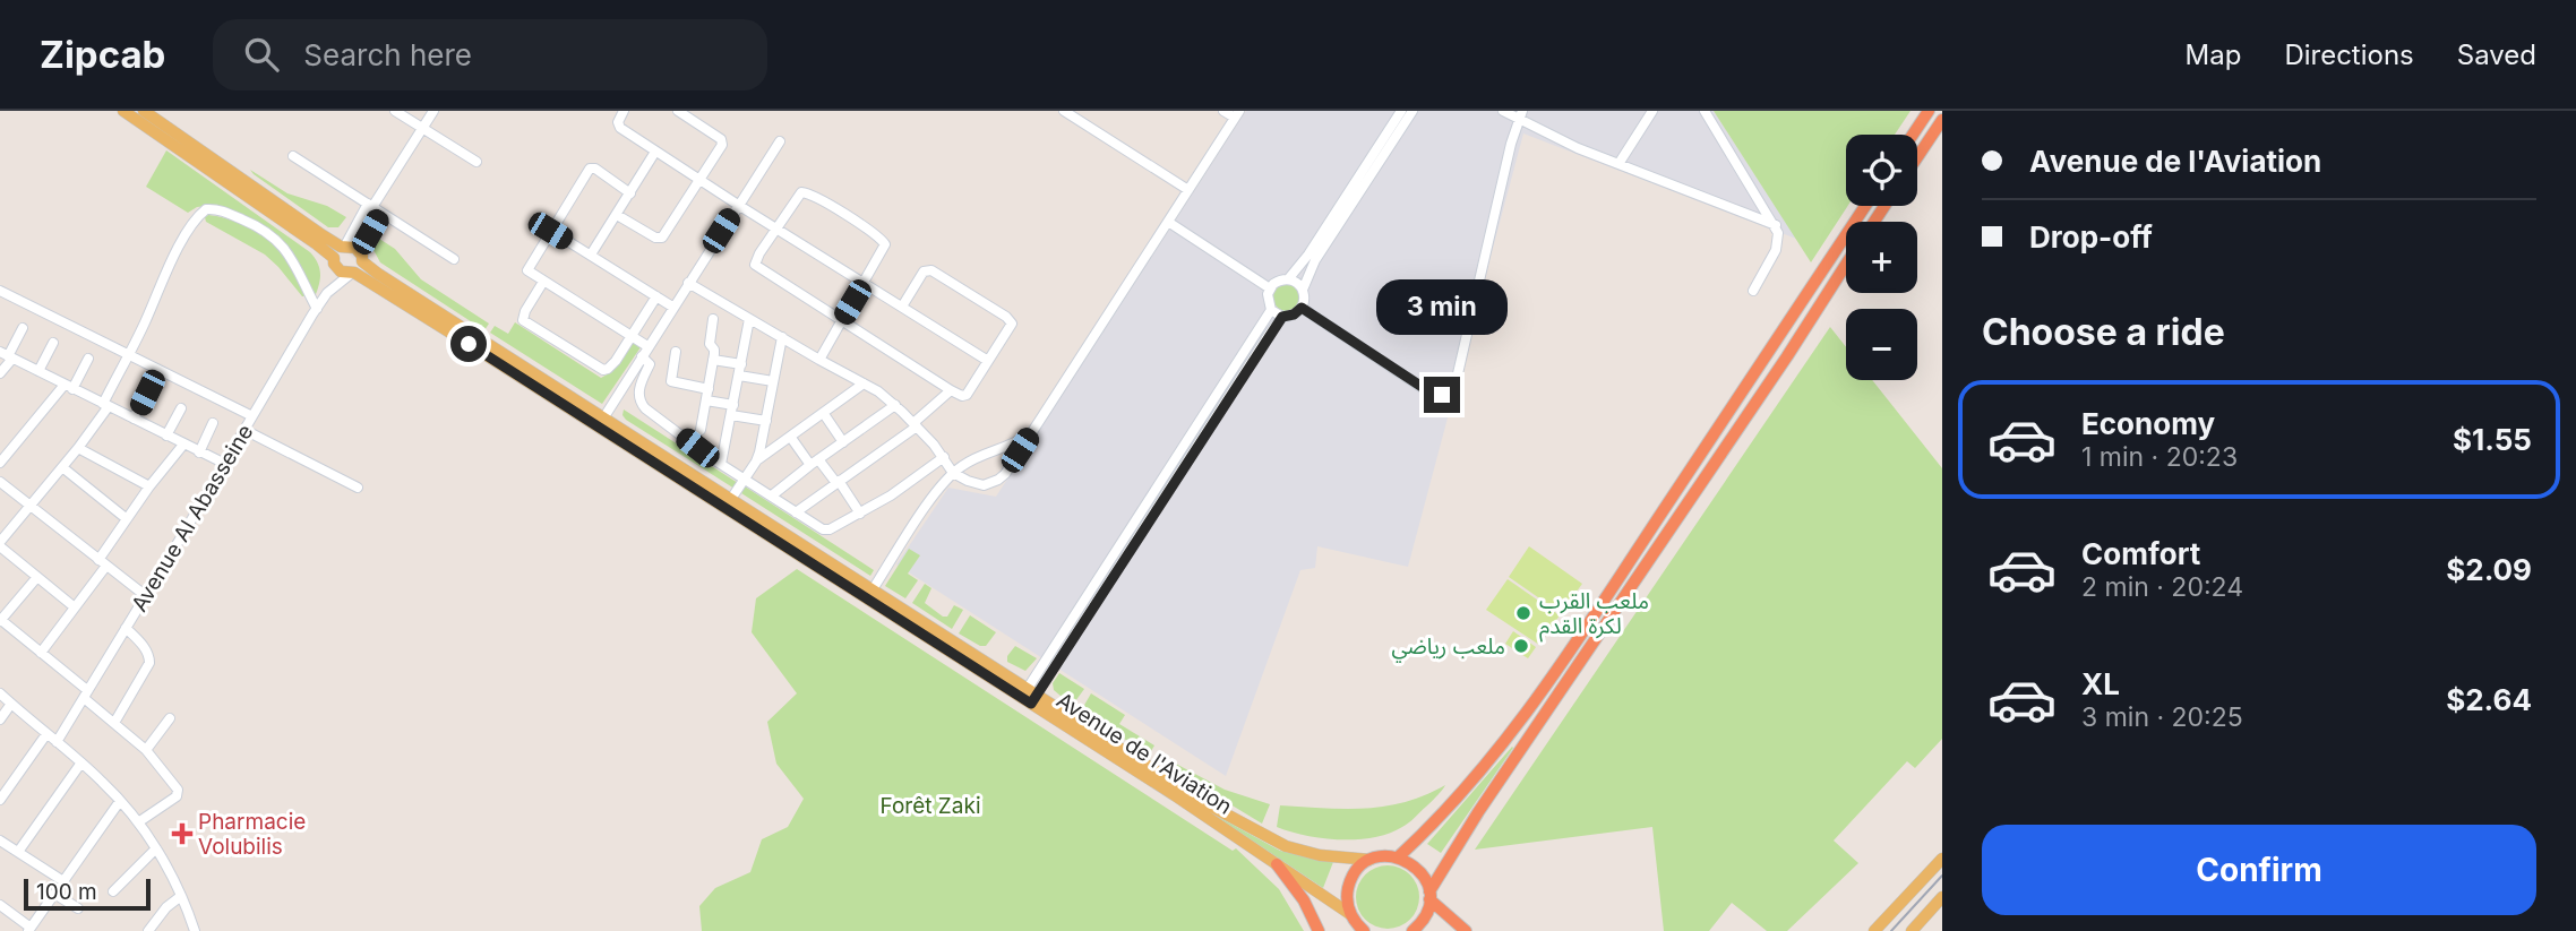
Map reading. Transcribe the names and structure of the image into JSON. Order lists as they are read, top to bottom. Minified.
{"streets":{"main road":["Avenue de l'Aviation"],"street":["Avenue Al Abasseine"]},"crossings":[["Avenue Al Abasseine","Avenue de l'Aviation"]],"parks":["Forêt Zaki"],"places":{"other":["ملعب القرب لكرة القدم","ملعب رياضي"],"health":["Pharmacie Volubilis"]},"scale_bar":"100 m","page":{"header":"Zipcab","search":"Search here","nav":["Map","Directions","Saved"],"banner":["Avenue de l'Aviation","Drop-off"],"map_buttons":["+","−"],"bubble":"3 min","heading":"Choose a ride","list":[{"name":"Economy","note":"1 min · 20:23","value":"$1.55"},{"name":"Comfort","note":"2 min · 20:24","value":"$2.09"},{"name":"XL","note":"3 min · 20:25","value":"$2.64"}],"buttons":"Confirm","scale":"100 m"}}
